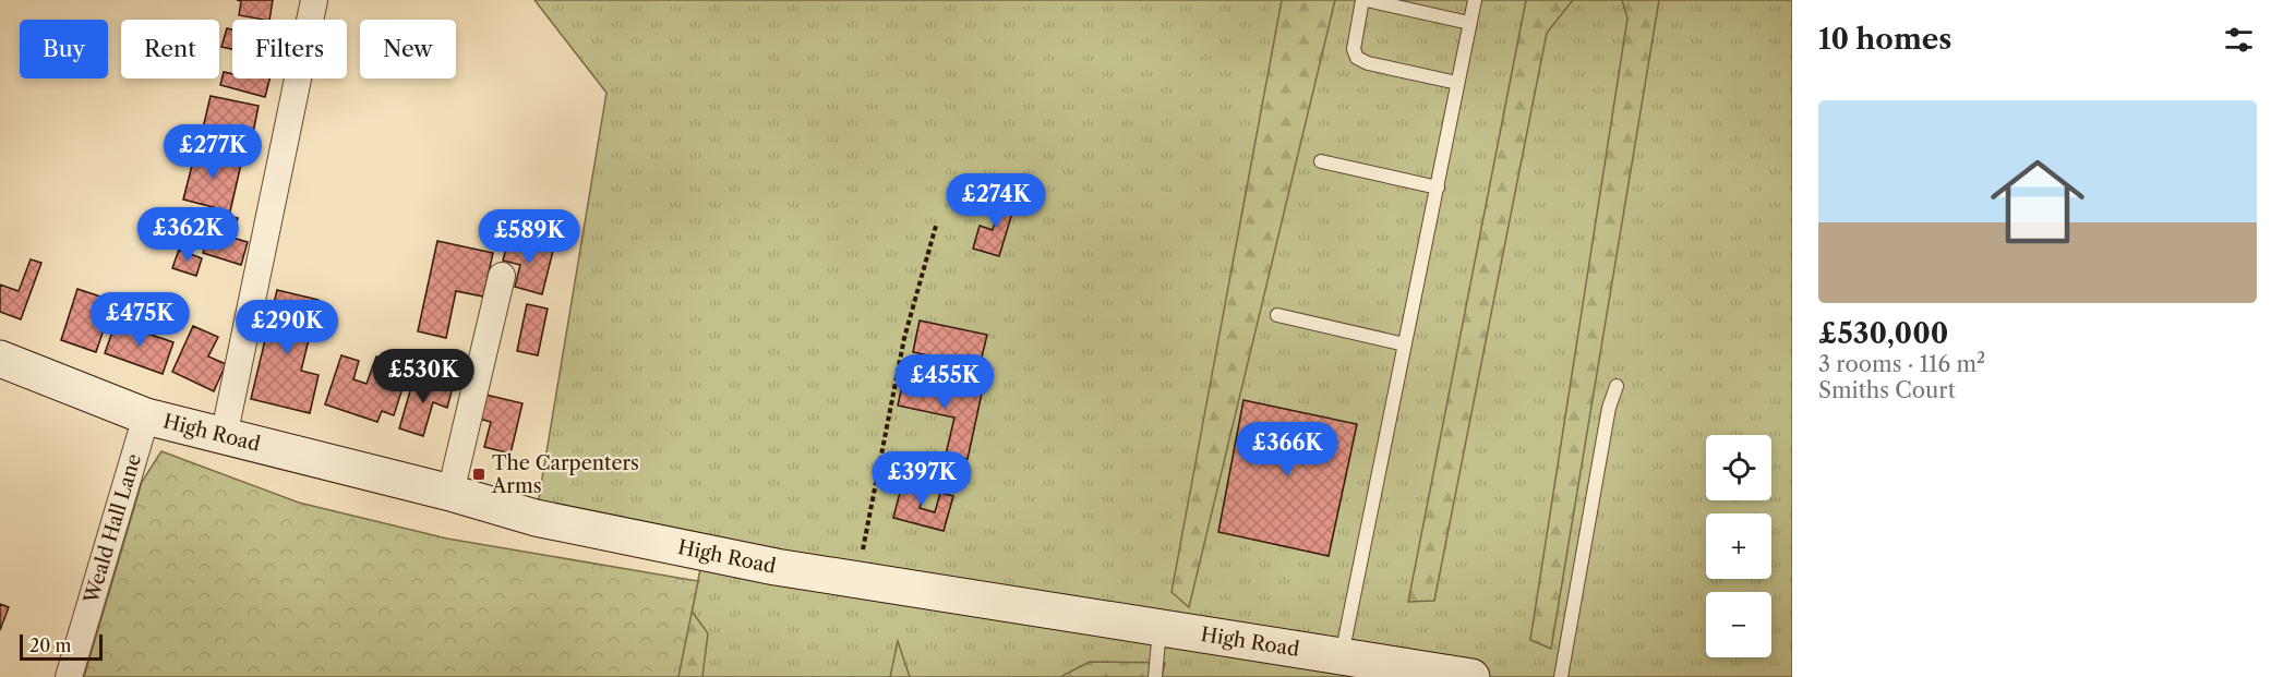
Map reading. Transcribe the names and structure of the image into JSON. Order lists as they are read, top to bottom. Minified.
{"streets":{"main road":["High Road"],"street":["Weald Hall Lane"]},"crossings":[["High Road","Weald Hall Lane"]],"places":{"transit":["The Carpenters Arms"]},"scale_bar":"20 m","page":{"heading":"10 homes","chip":["Buy","Rent","Filters","New"],"list":[{"name":"£530,000","note":"3 rooms · 116 m² · Smiths Court"}],"price":["£277K","£274K","£362K","£589K","£475K","£290K","£530K","£455K","£366K","£397K"],"map_buttons":["+","−"],"scale":"20 m"}}
